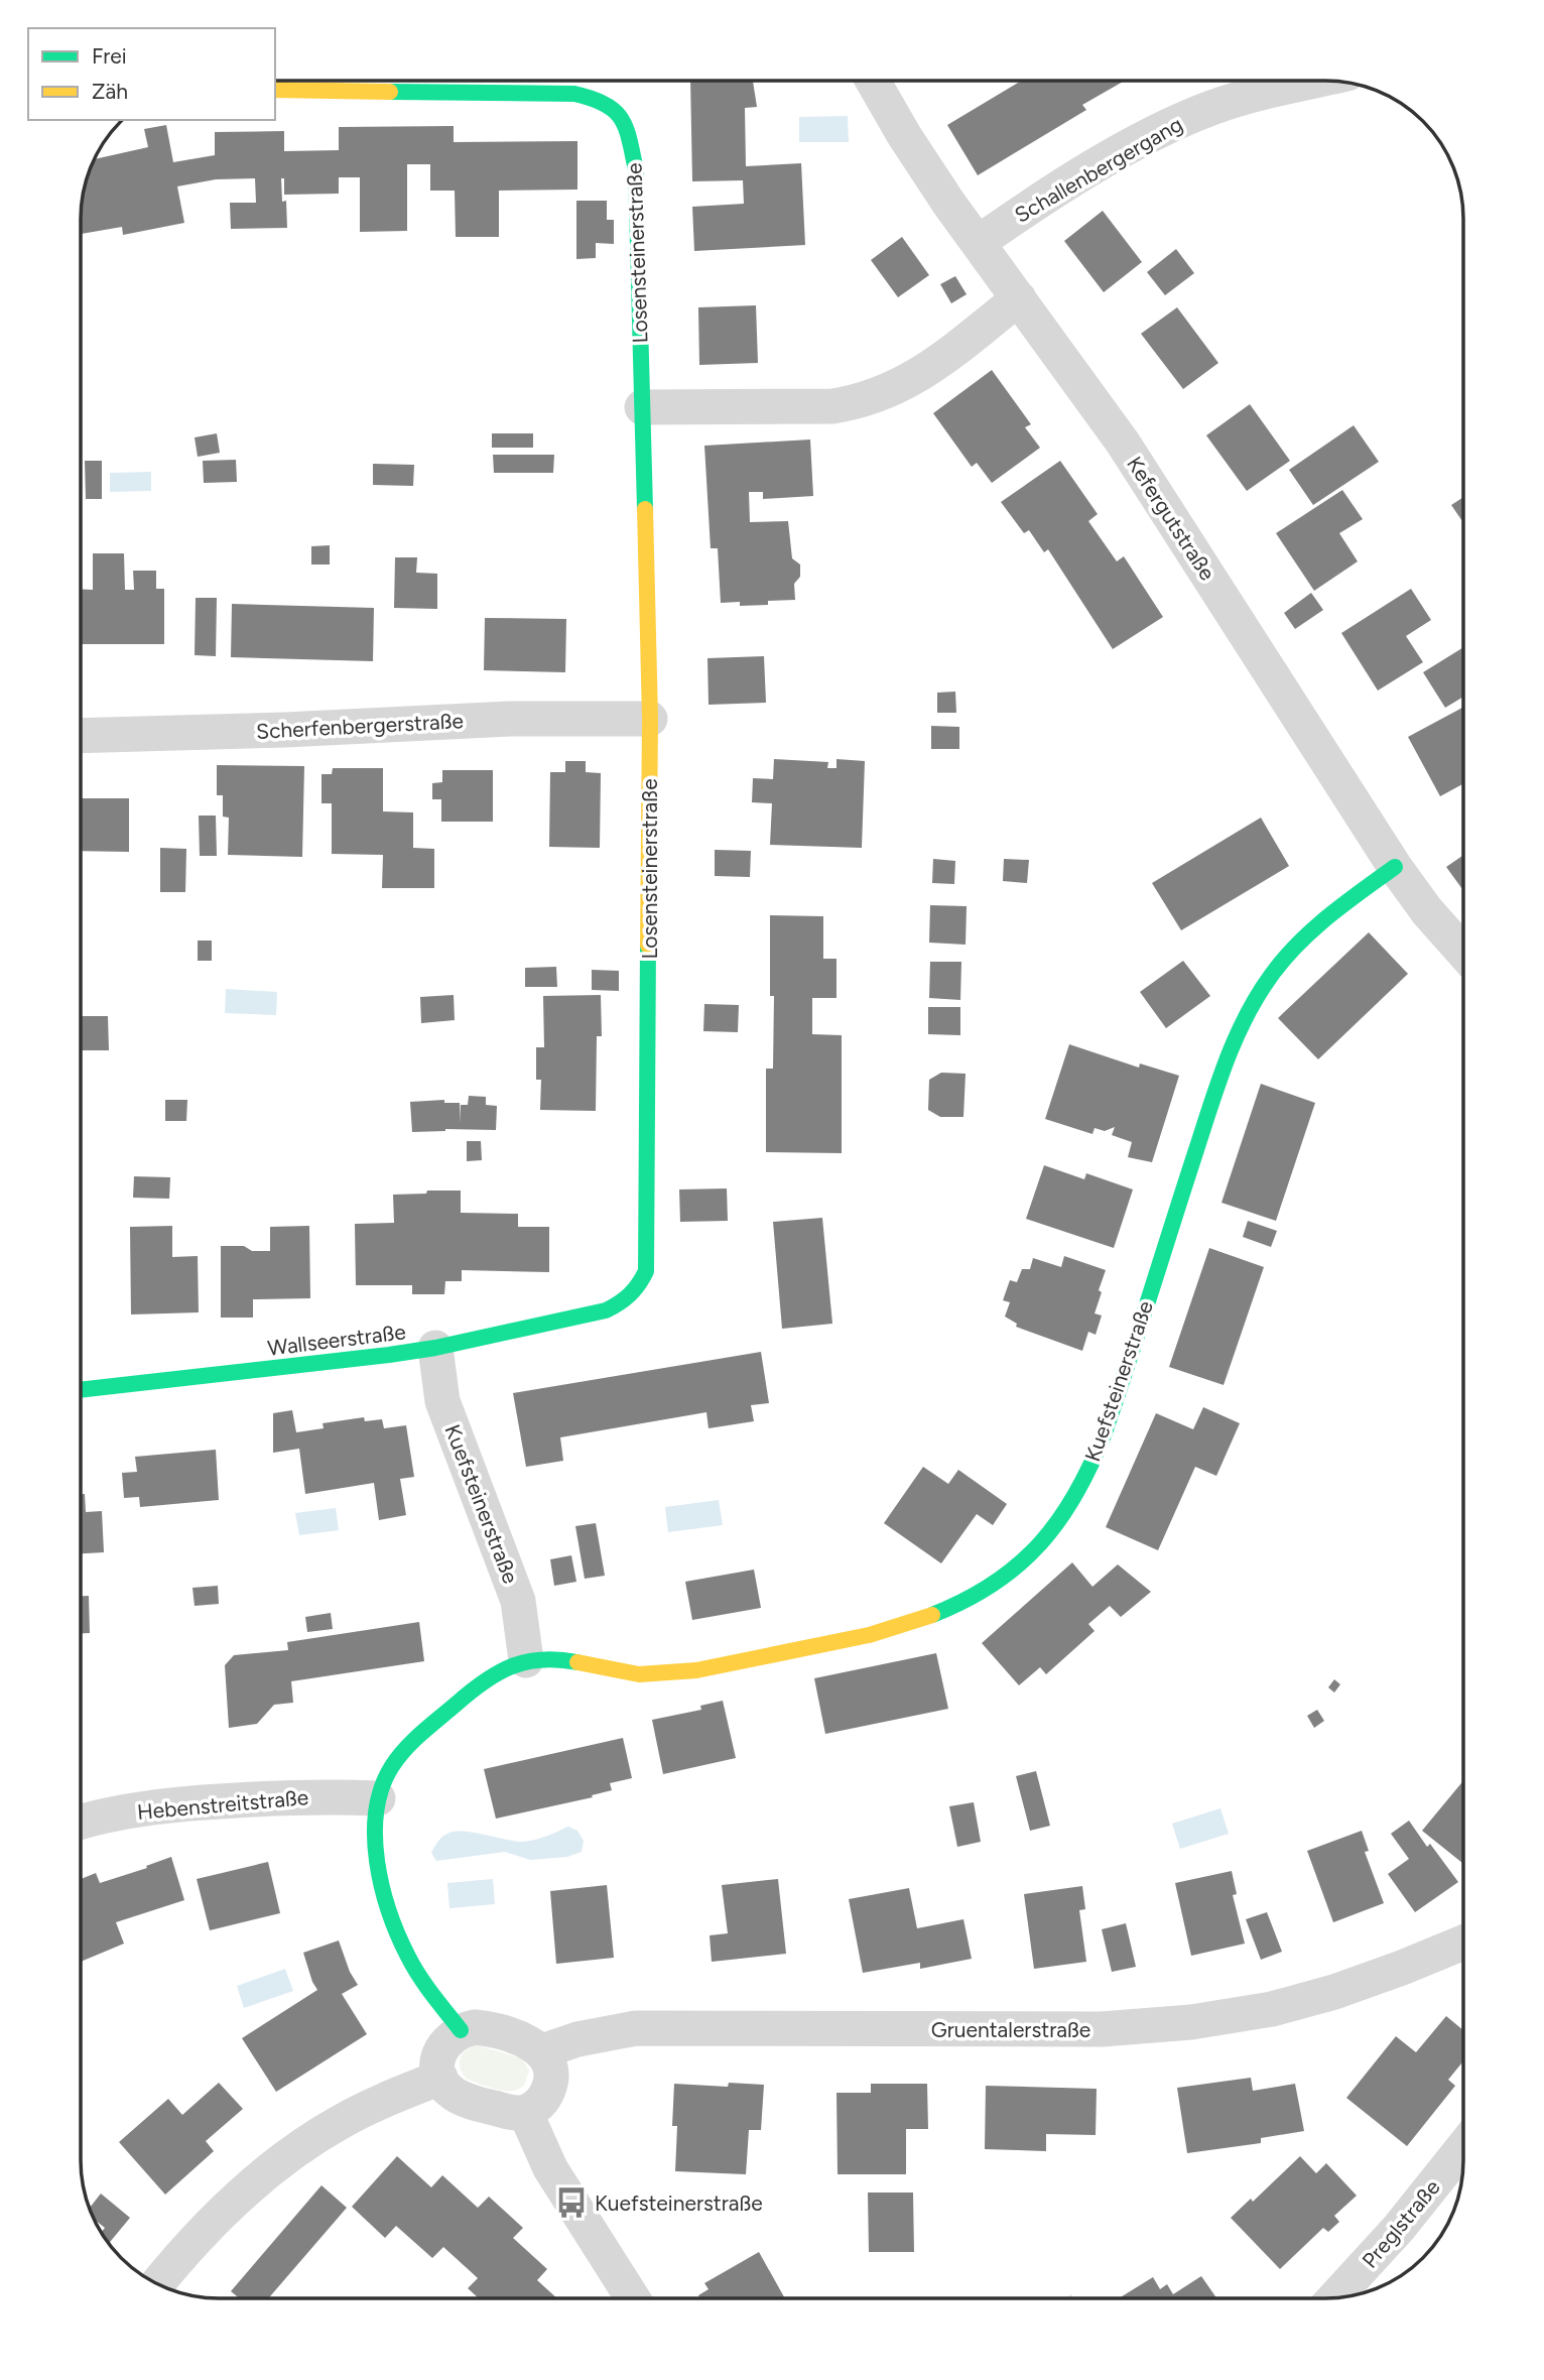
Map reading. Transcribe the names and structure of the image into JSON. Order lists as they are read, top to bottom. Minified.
{"streets":{"street":["Schallenbergergang","Losensteinerstraße","Kefergutstraße","Scherfenbergerstraße","Wallseerstraße","Kuefsteinerstraße","Hebenstreitstraße","Gruentalerstraße","Preglstraße"]},"crossings":[["Schallenbergergang","Kefergutstraße"],["Losensteinerstraße","Scherfenbergerstraße"],["Losensteinerstraße","Wallseerstraße"],["Kefergutstraße","Kuefsteinerstraße"],["Wallseerstraße","Kuefsteinerstraße"],["Kuefsteinerstraße","Hebenstreitstraße"],["Kuefsteinerstraße","Gruentalerstraße"]],"places":{"bus stop":["Kuefsteinerstraße"]},"legend":["Frei","Zäh"]}
